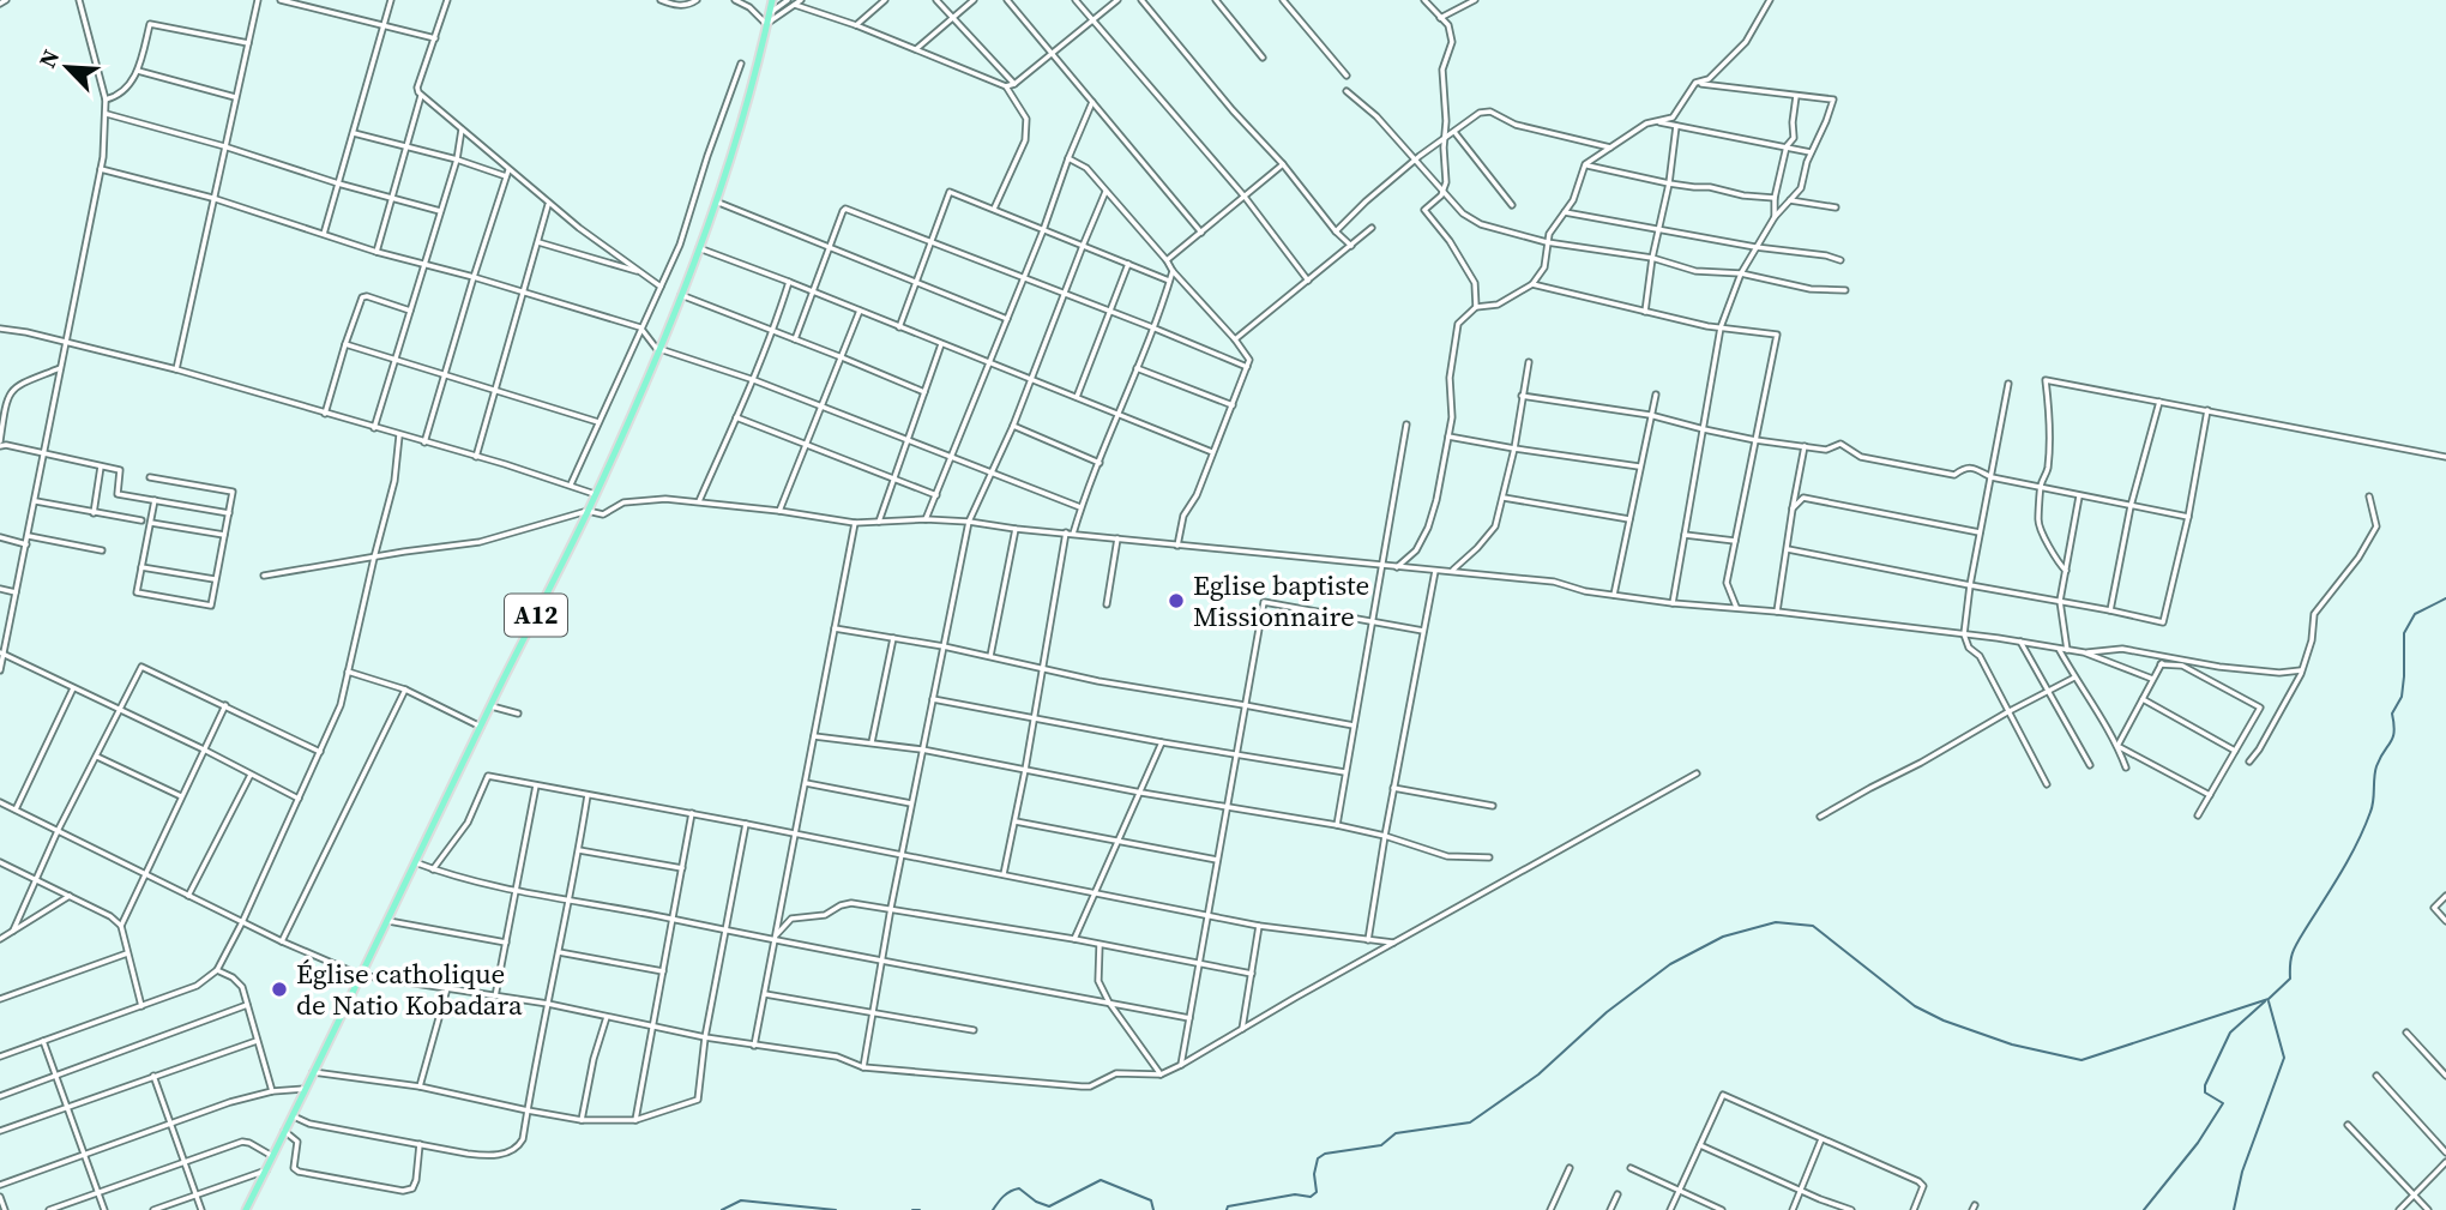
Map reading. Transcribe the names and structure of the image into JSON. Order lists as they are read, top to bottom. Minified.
{"streets":{"main road":["A12"]},"places":["Eglise baptiste Missionnaire","Église catholique de Natio Kobadara"],"north":"top left"}
